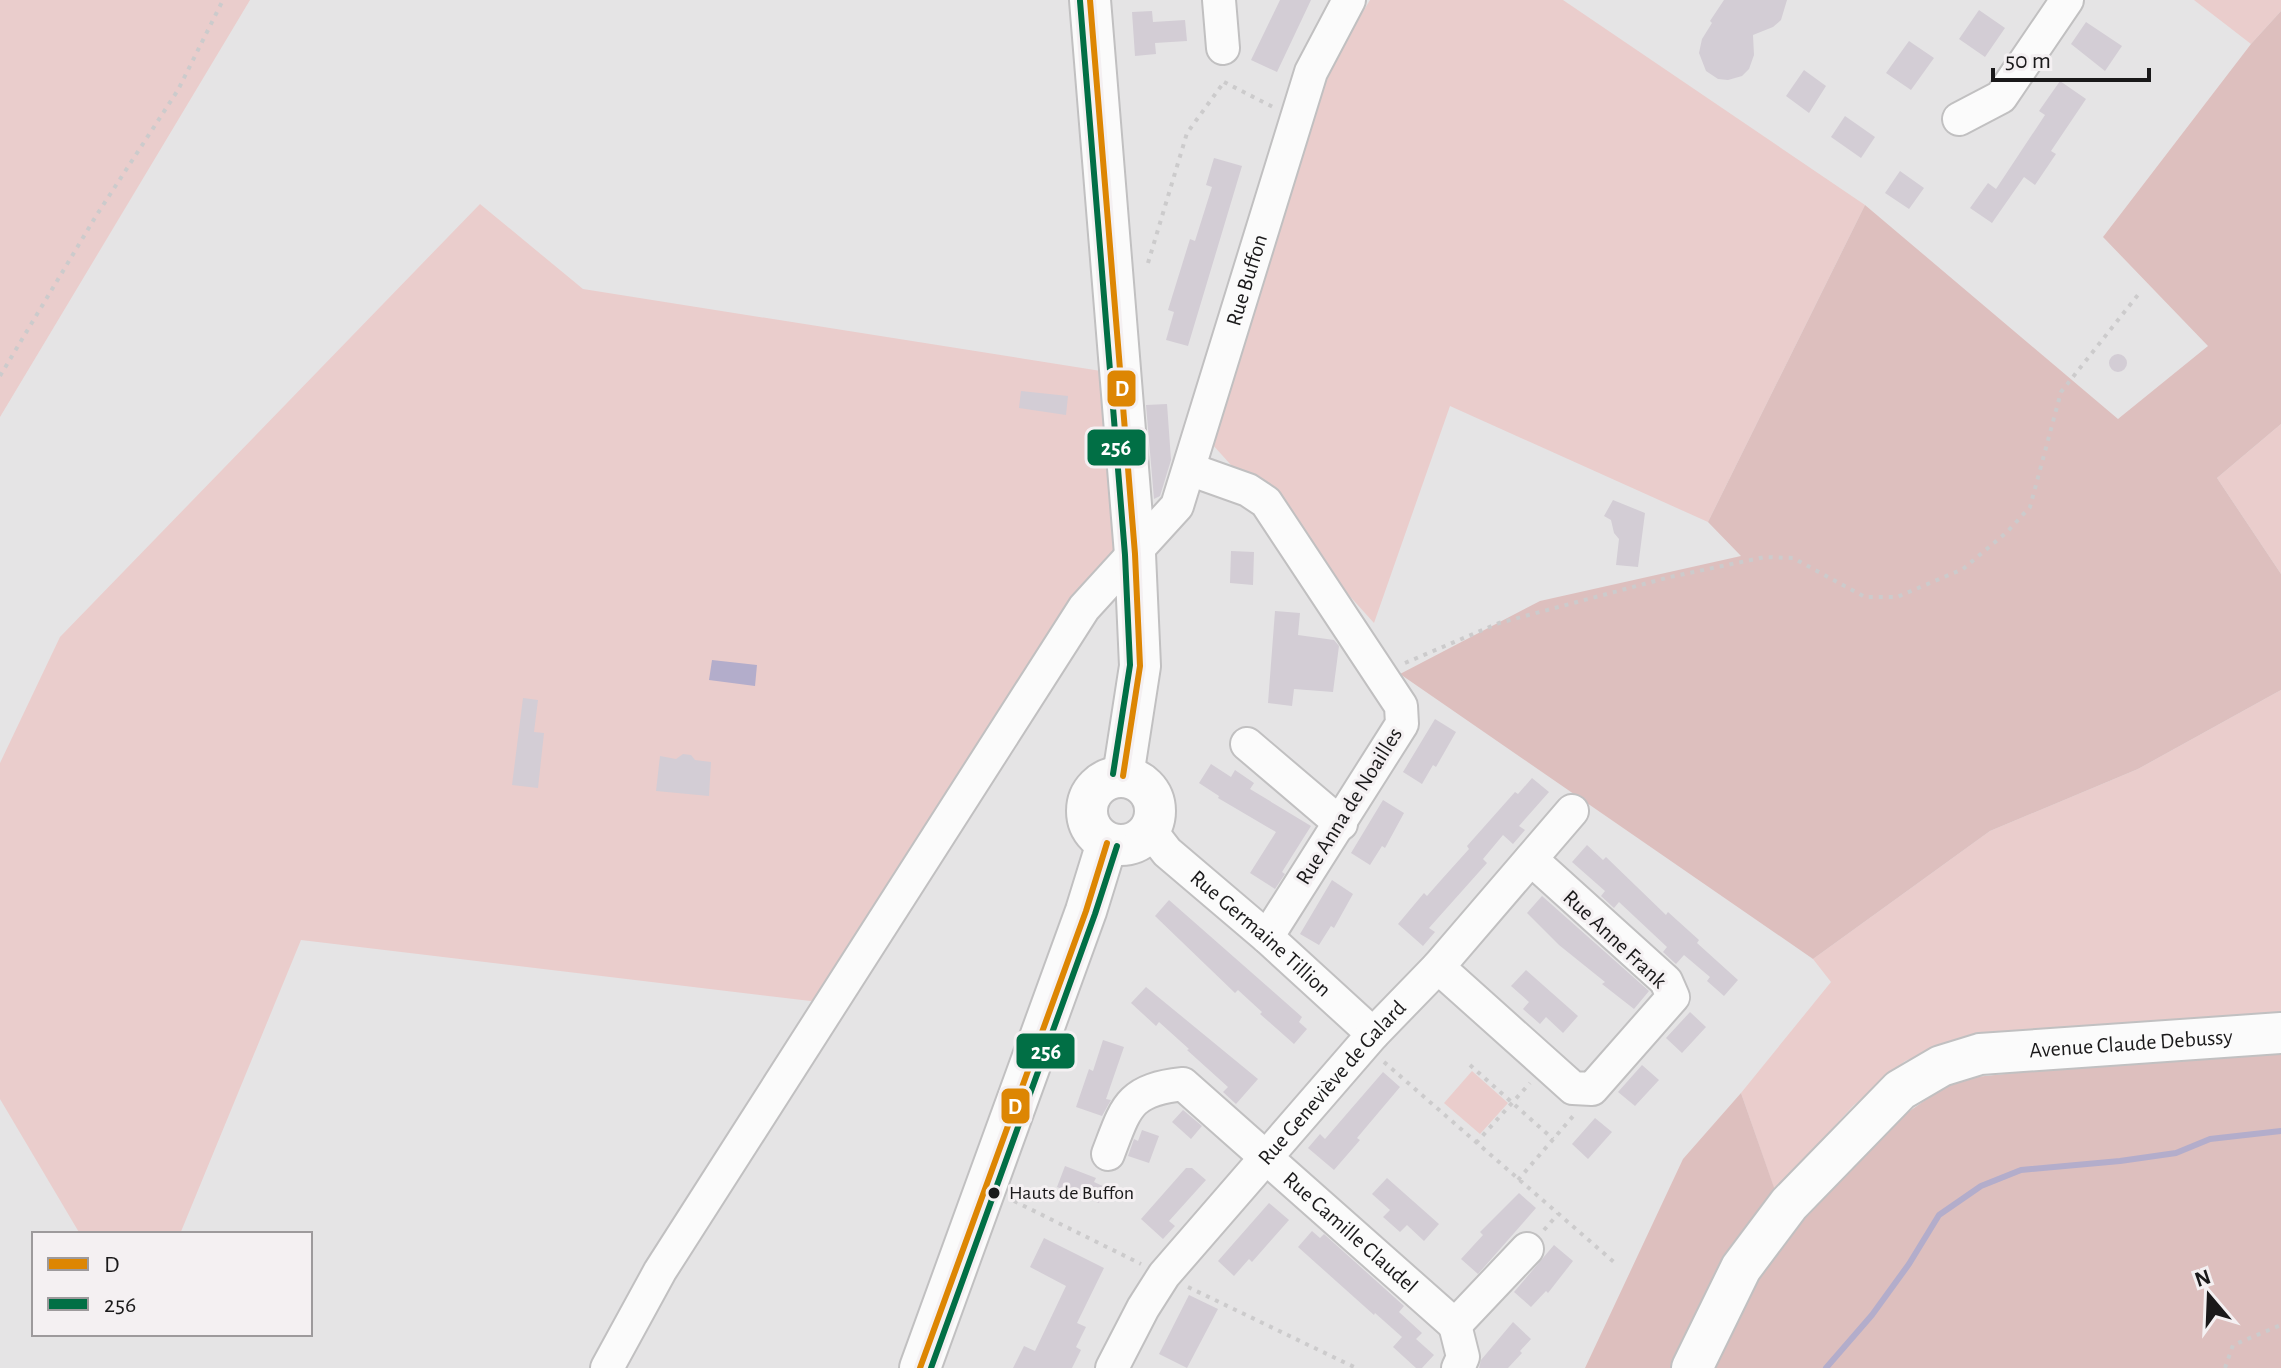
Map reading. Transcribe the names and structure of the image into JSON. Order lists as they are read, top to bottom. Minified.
{"streets":{"main road":["Avenue Claude Debussy"],"street":["Rue Buffon","Rue Anna de Noailles","Rue Germaine Tillion","Rue Anne Frank","Rue Geneviève de Galard","Rue Camille Claudel"]},"crossings":[["Rue Anna de Noailles","Rue Germaine Tillion"],["Rue Germaine Tillion","Rue Geneviève de Galard"],["Rue Anne Frank","Rue Geneviève de Galard"],["Rue Geneviève de Galard","Rue Camille Claudel"]],"places":["Hauts de Buffon"],"lines":["transit line D","transit line 256"],"legend":["D","256"],"scale_bar":"50 m","north":"top"}
